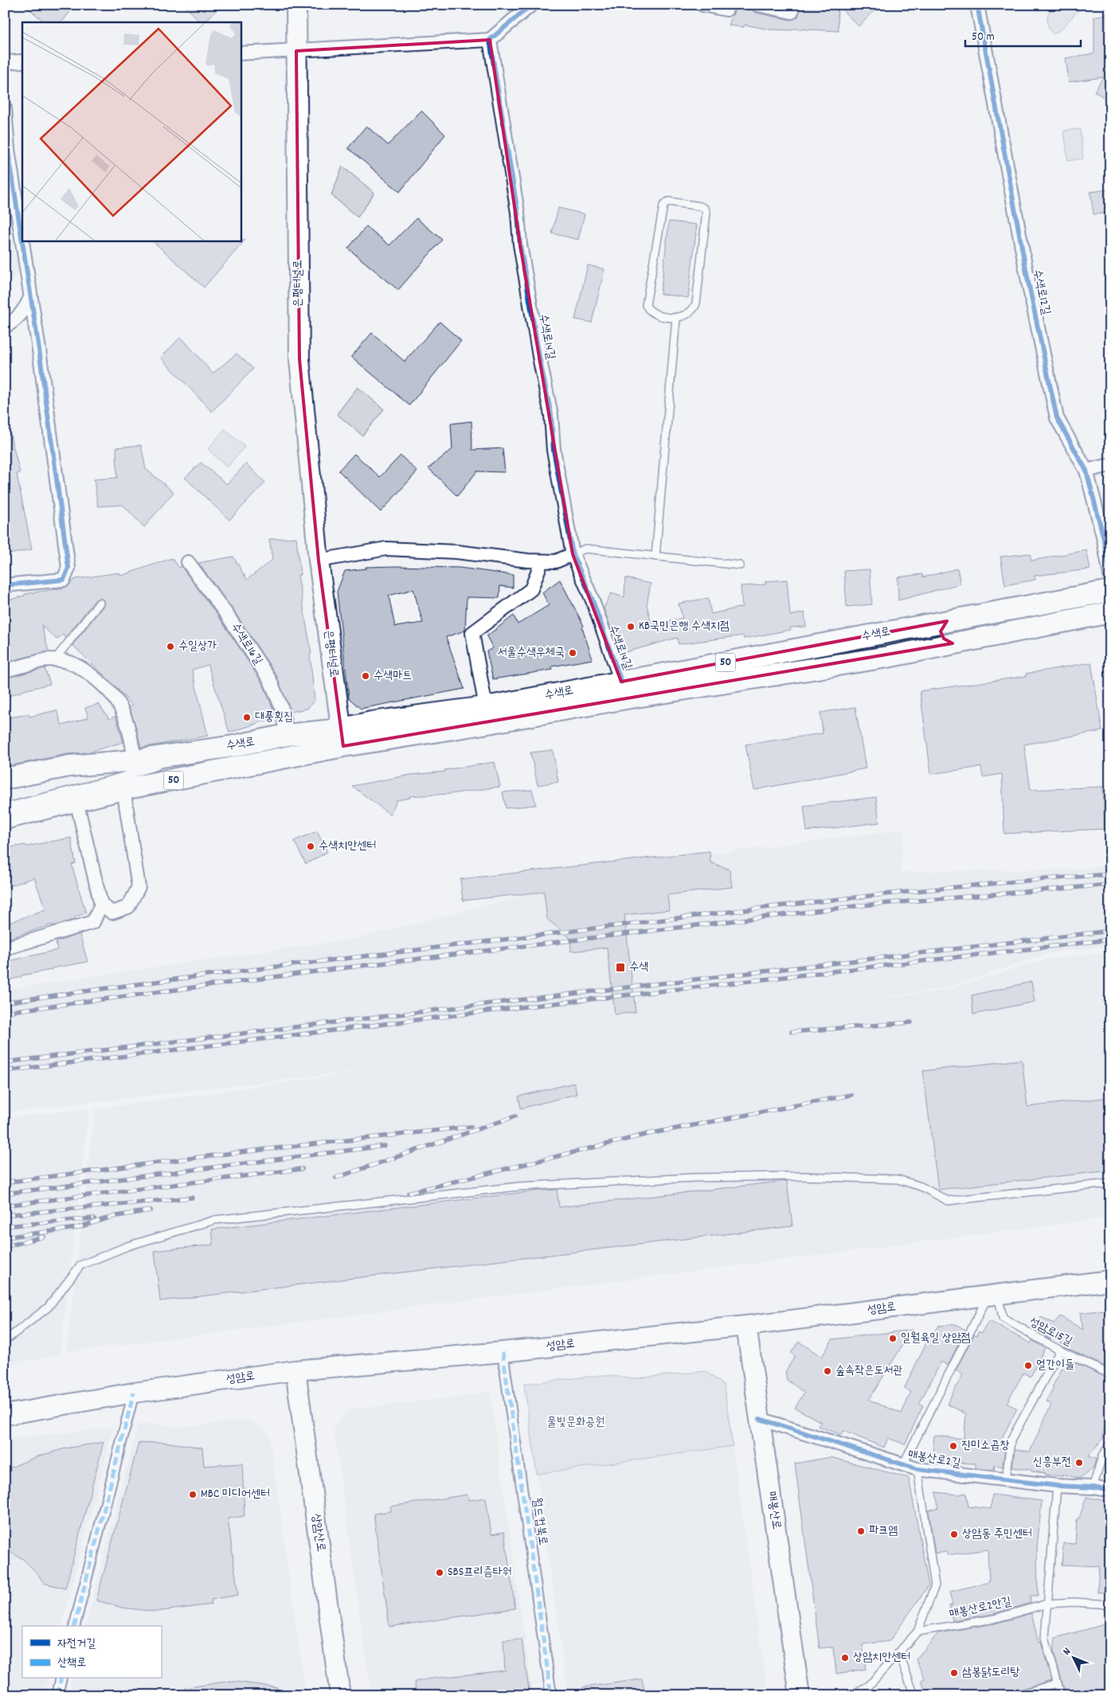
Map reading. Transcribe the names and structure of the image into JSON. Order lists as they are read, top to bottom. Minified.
{"streets":{"main road":["은평터널로","수색로","50","성암로","매봉산로","상암산로"],"street":["수색로12길","수색로14길","수색로16길","매봉산로2길","월드컵북로"],"lane":["성암로15길","매봉산로2안길"]},"crossings":[["은평터널로","수색로"],["수색로14길","수색로"],["수색로","수색로16길"],["성암로","성암로15길"],["성암로","매봉산로"],["성암로","월드컵북로"],["성암로","상암산로"],["매봉산로2길","매봉산로"]],"parks":["물빛문화공원"],"places":{"other":["KB국민은행 수색지점","수일상가","서울수색우체국","수색마트","대풍횟집","수색치안센터","일월육일 상암점","얼간이들","숲속작은도서관","진미소곱창","신흥부전","MBC 미디어센터","파크엠","상암동 주민센터","SBS프리즘타워","상암치안센터","삼봉닭도리탕"],"transit":["수색"]},"legend":["자전거길","산책로"],"scale_bar":"50 m","north":"top left"}
